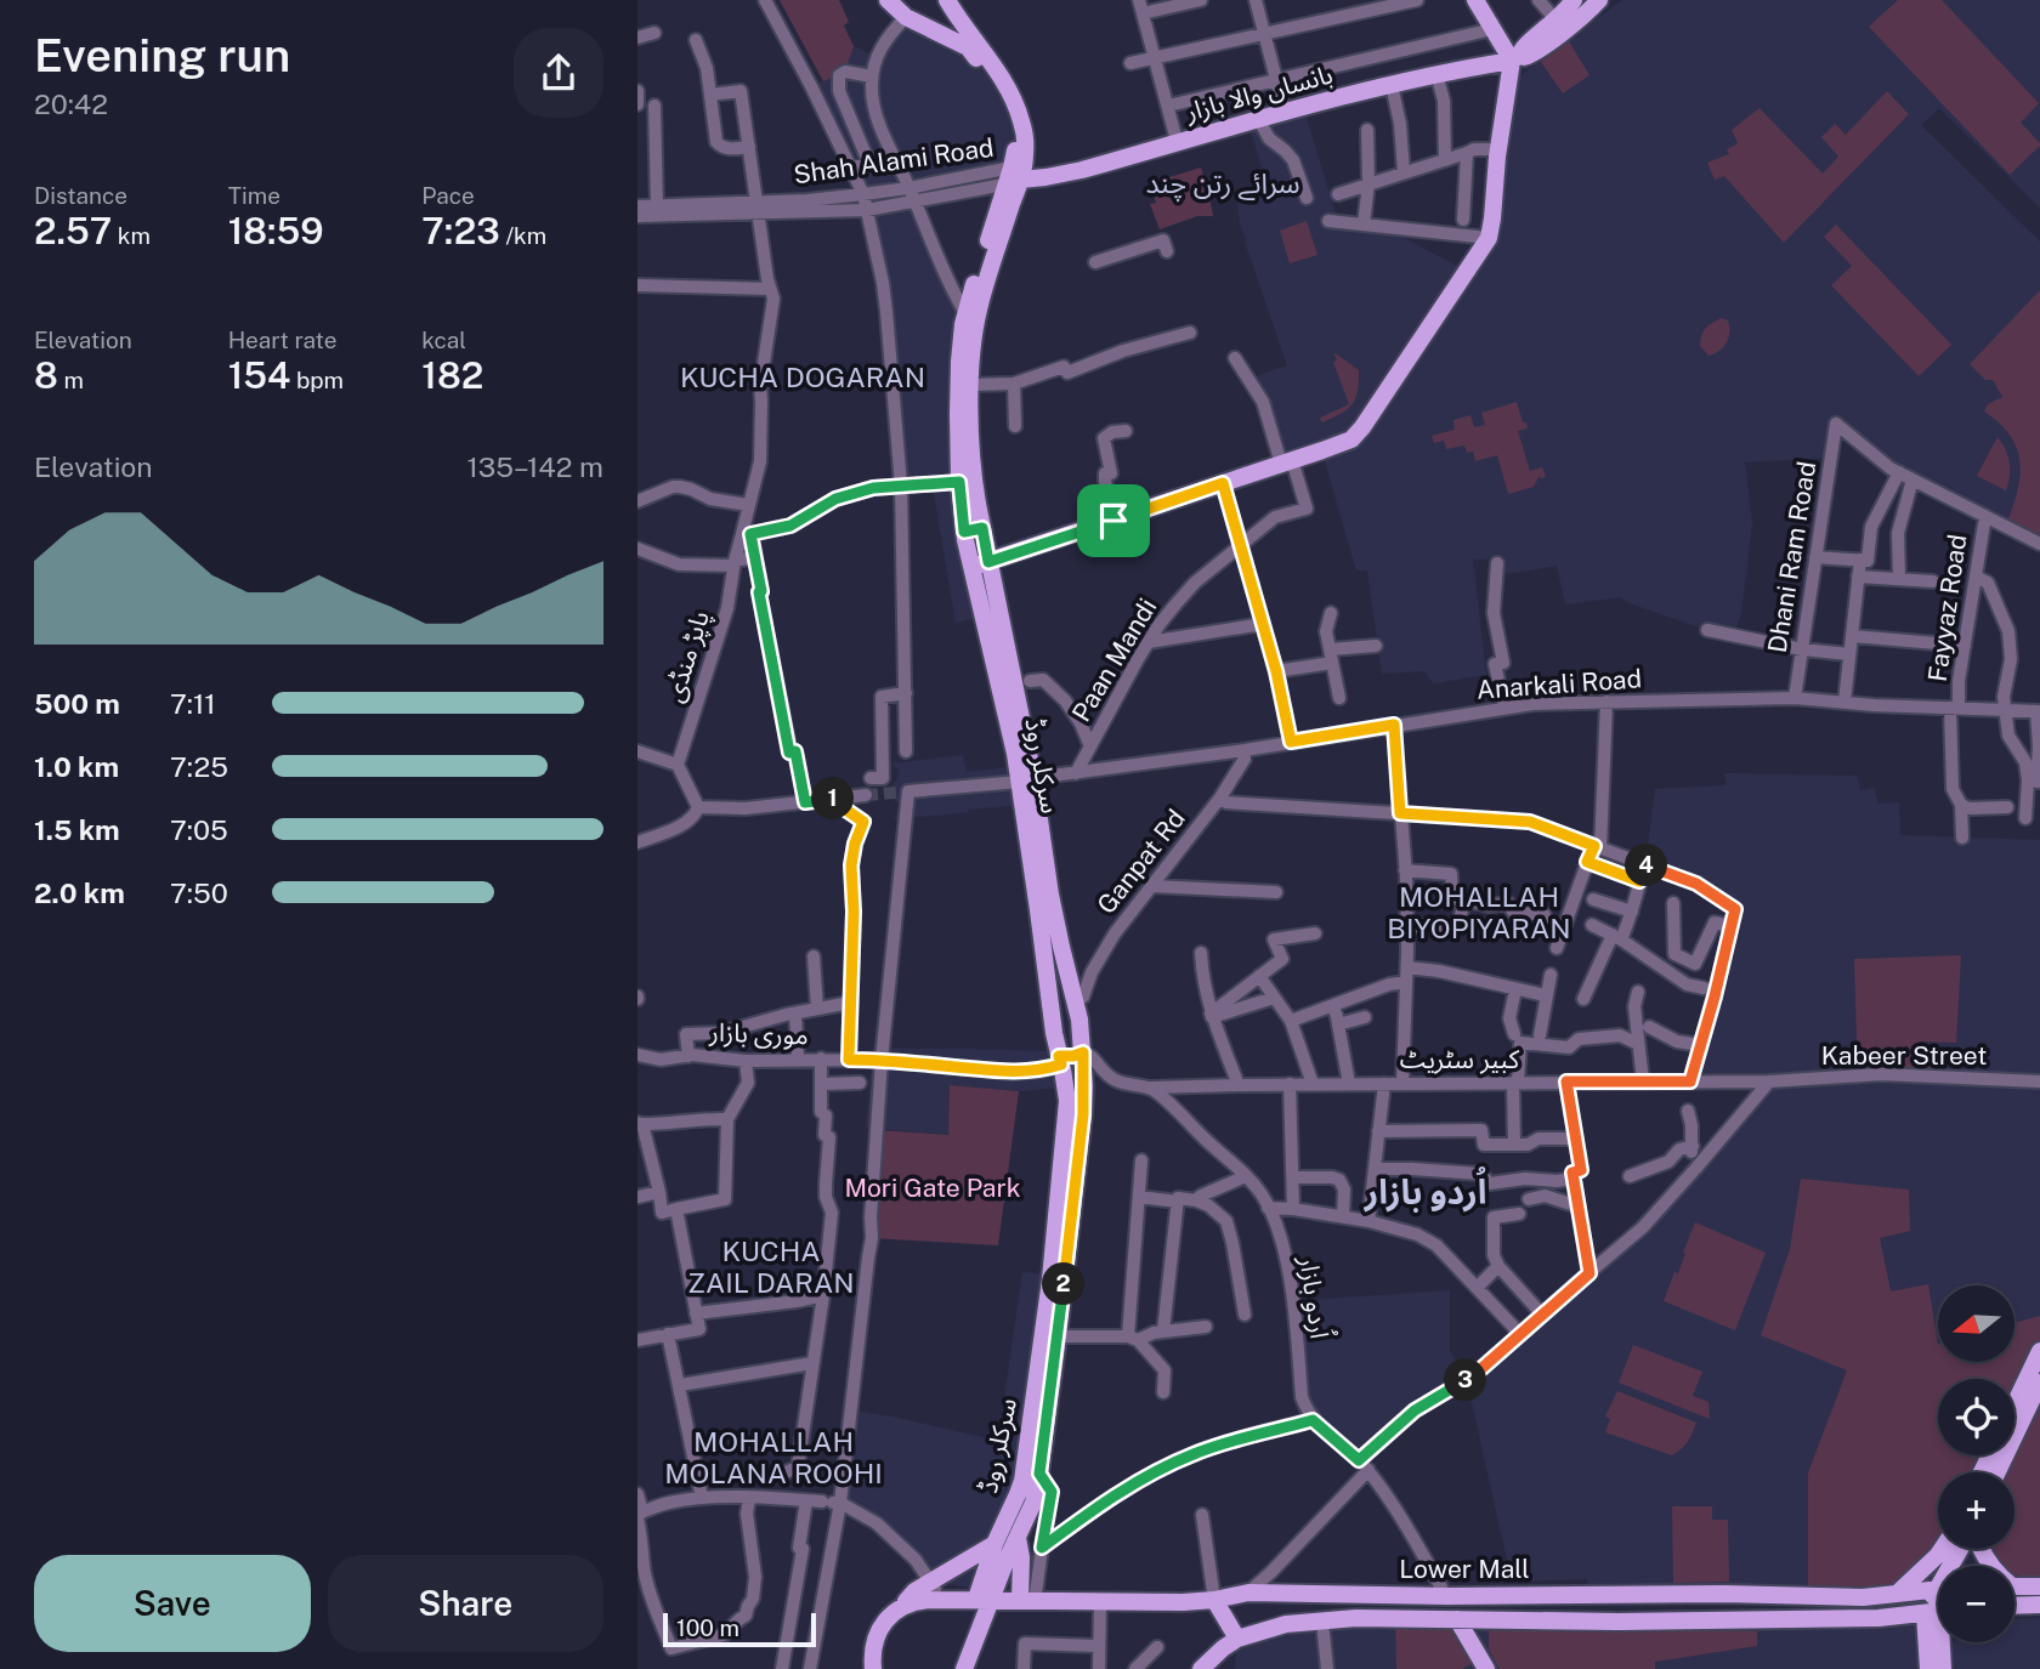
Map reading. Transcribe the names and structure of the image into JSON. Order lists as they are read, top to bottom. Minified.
{"streets":{"main road":["بانساں والا بازار","سرکلر روڈ","Lower Mall"],"street":["Shah Alami Road","Dhani Ram Road","Fayyaz Road","پاپڑ منڈی","Paan Mandi","Anarkali Road","Ganpat Rd","موری بازار","Kabeer Street","کبیر سٹریٹ","اُردو بازار"]},"crossings":[["بانساں والا بازار","Shah Alami Road"],["بانساں والا بازار","سرکلر روڈ"],["Shah Alami Road","سرکلر روڈ"],["Dhani Ram Road","Anarkali Road"],["Fayyaz Road","Anarkali Road"],["Paan Mandi","Anarkali Road"],["Anarkali Road","سرکلر روڈ"],["Anarkali Road","Ganpat Rd"],["Anarkali Road","موری بازار"],["سرکلر روڈ","Ganpat Rd"],["سرکلر روڈ","موری بازار"],["سرکلر روڈ","اُردو بازار"],["سرکلر روڈ","Lower Mall"],["Kabeer Street","کبیر سٹریٹ"],["کبیر سٹریٹ","اُردو بازار"]],"districts":["سرائے رتن چند","KUCHA DOGARAN","MOHALLAH BIYOPIYARAN","اُردو بازار","KUCHA ZAIL DARAN","MOHALLAH MOLANA ROOHI"],"parks":["Mori Gate Park"],"scale_bar":"100 m","north":"left","page":{"heading":["Evening run","20:42"],"stats":[["Distance","2.57 km"],["Time","18:59"],["Pace","7:23 /km"],["Elevation","8 m"],["Heart rate","154 bpm"],["kcal","182"]],"chart":["Elevation","135–142 m"],"list":[{"name":"500 m","note":"7:11"},{"name":"1.0 km","note":"7:25"},{"name":"1.5 km","note":"7:05"},{"name":"2.0 km","note":"7:50"}],"pins":["1","4","2","3"],"map_buttons":["+","−"],"buttons":["Save","Share"],"scale":"100 m"}}
